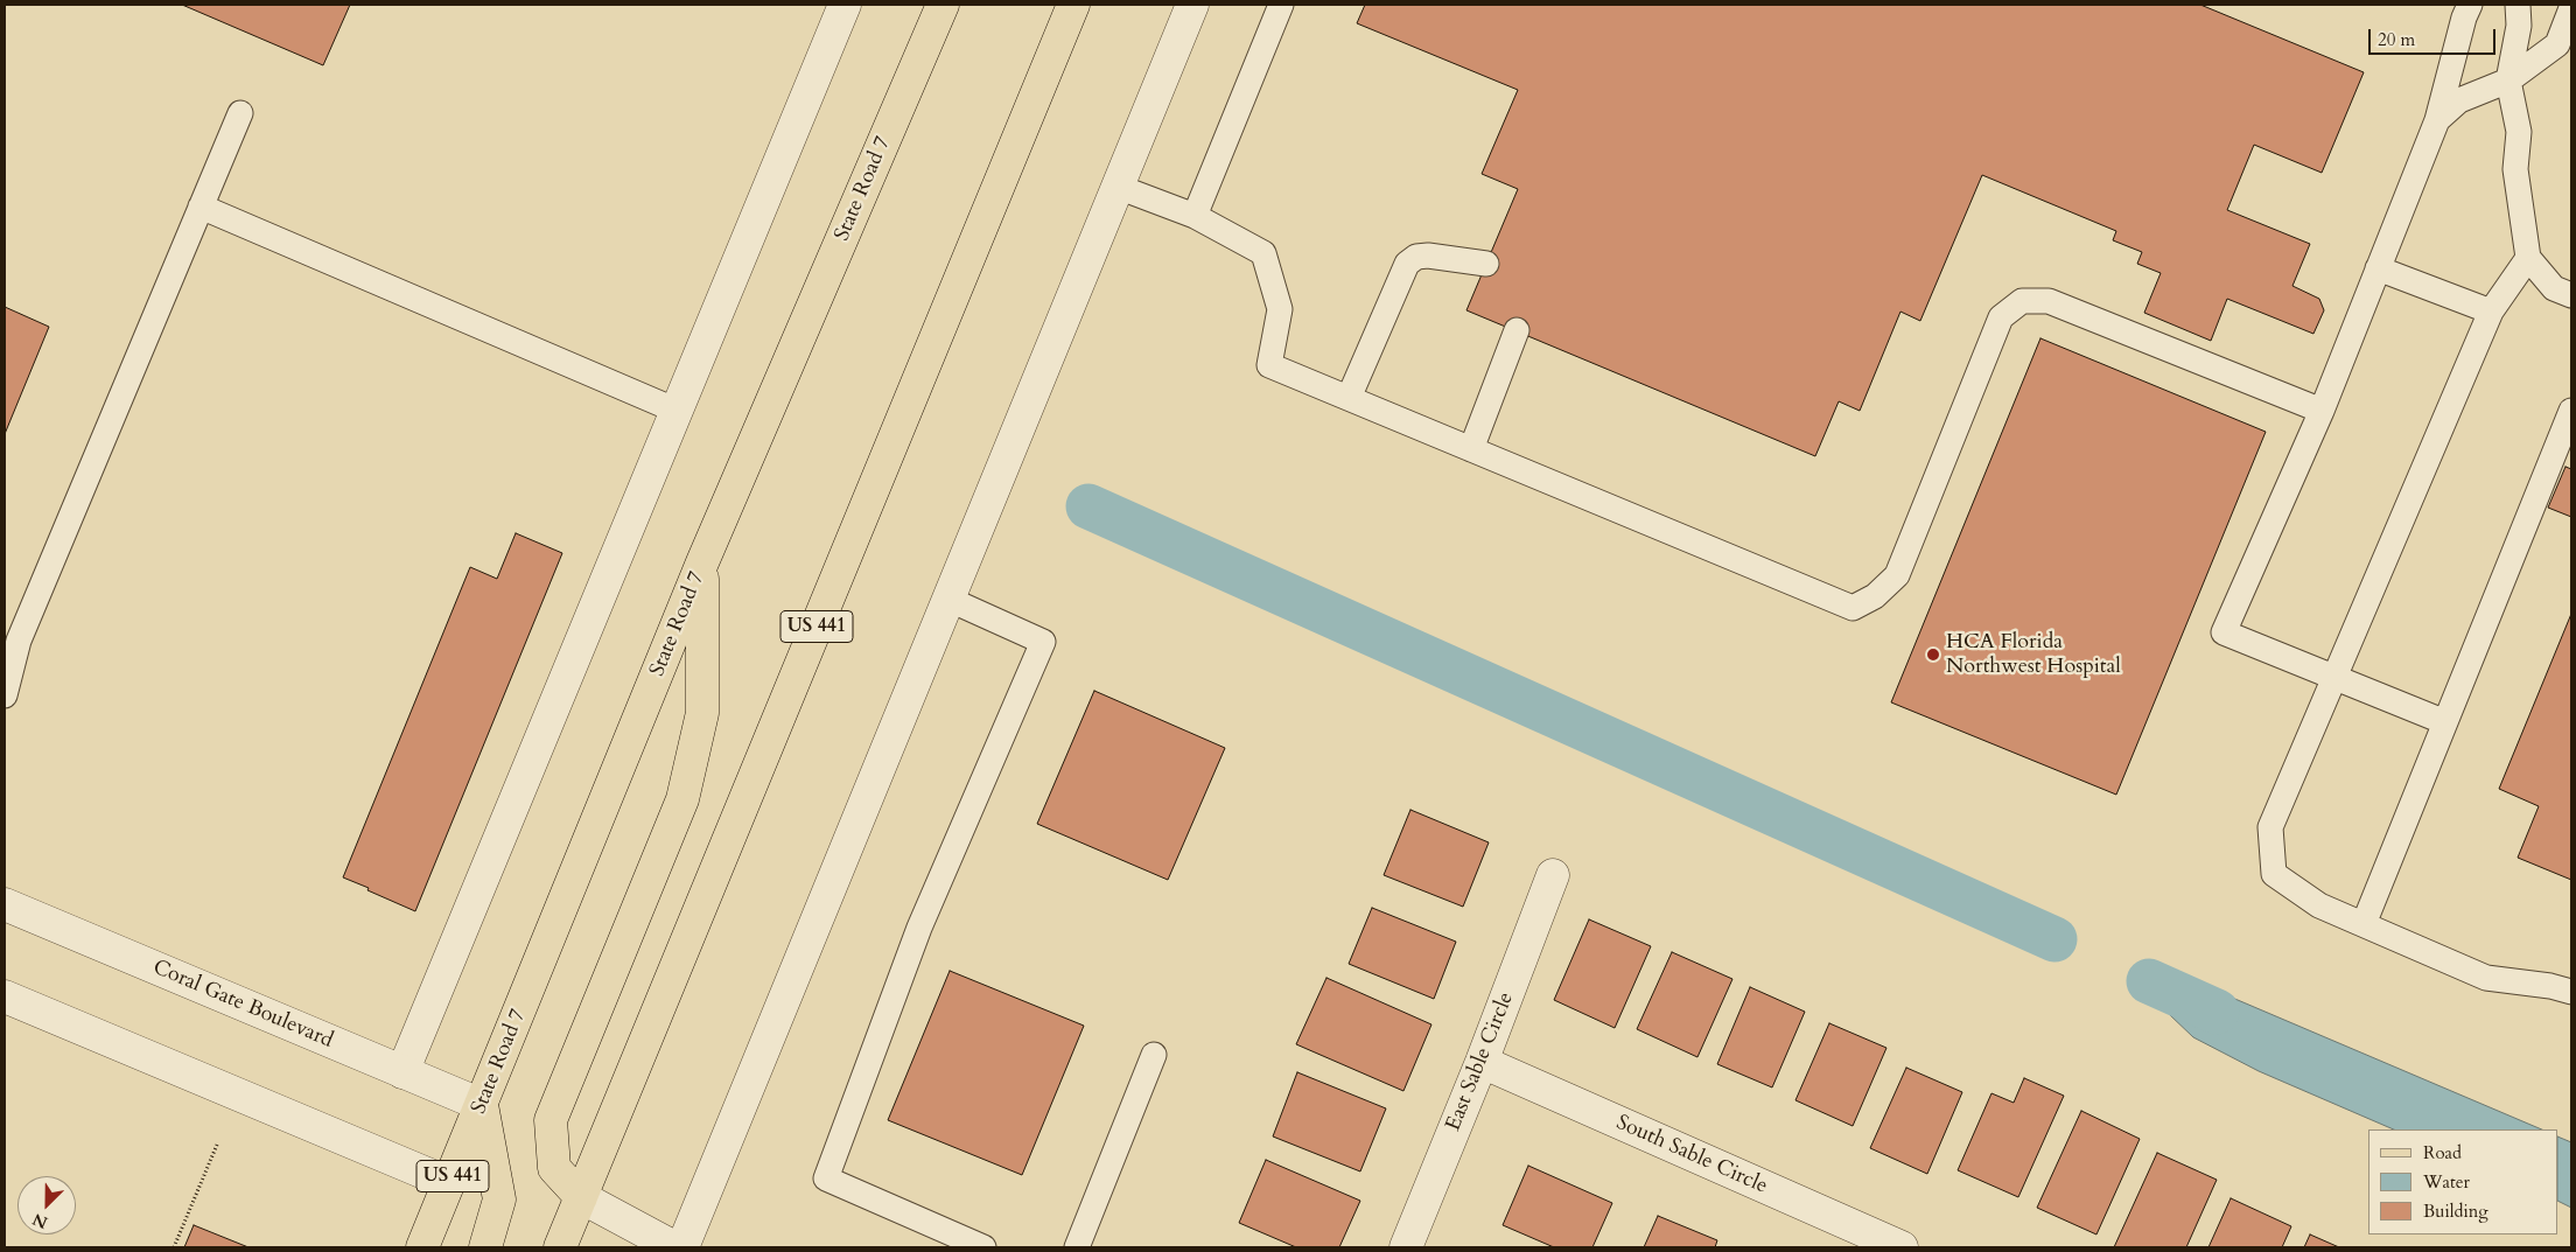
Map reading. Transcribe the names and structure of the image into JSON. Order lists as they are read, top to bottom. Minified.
{"streets":{"main road":["State Road 7","US 441"],"street":["Coral Gate Boulevard","East Sable Circle","South Sable Circle"]},"crossings":[["State Road 7","Coral Gate Boulevard"],["East Sable Circle","South Sable Circle"]],"places":["HCA Florida Northwest Hospital"],"legend":["Road","Water","Building"],"scale_bar":"20 m","north":"bottom left"}
